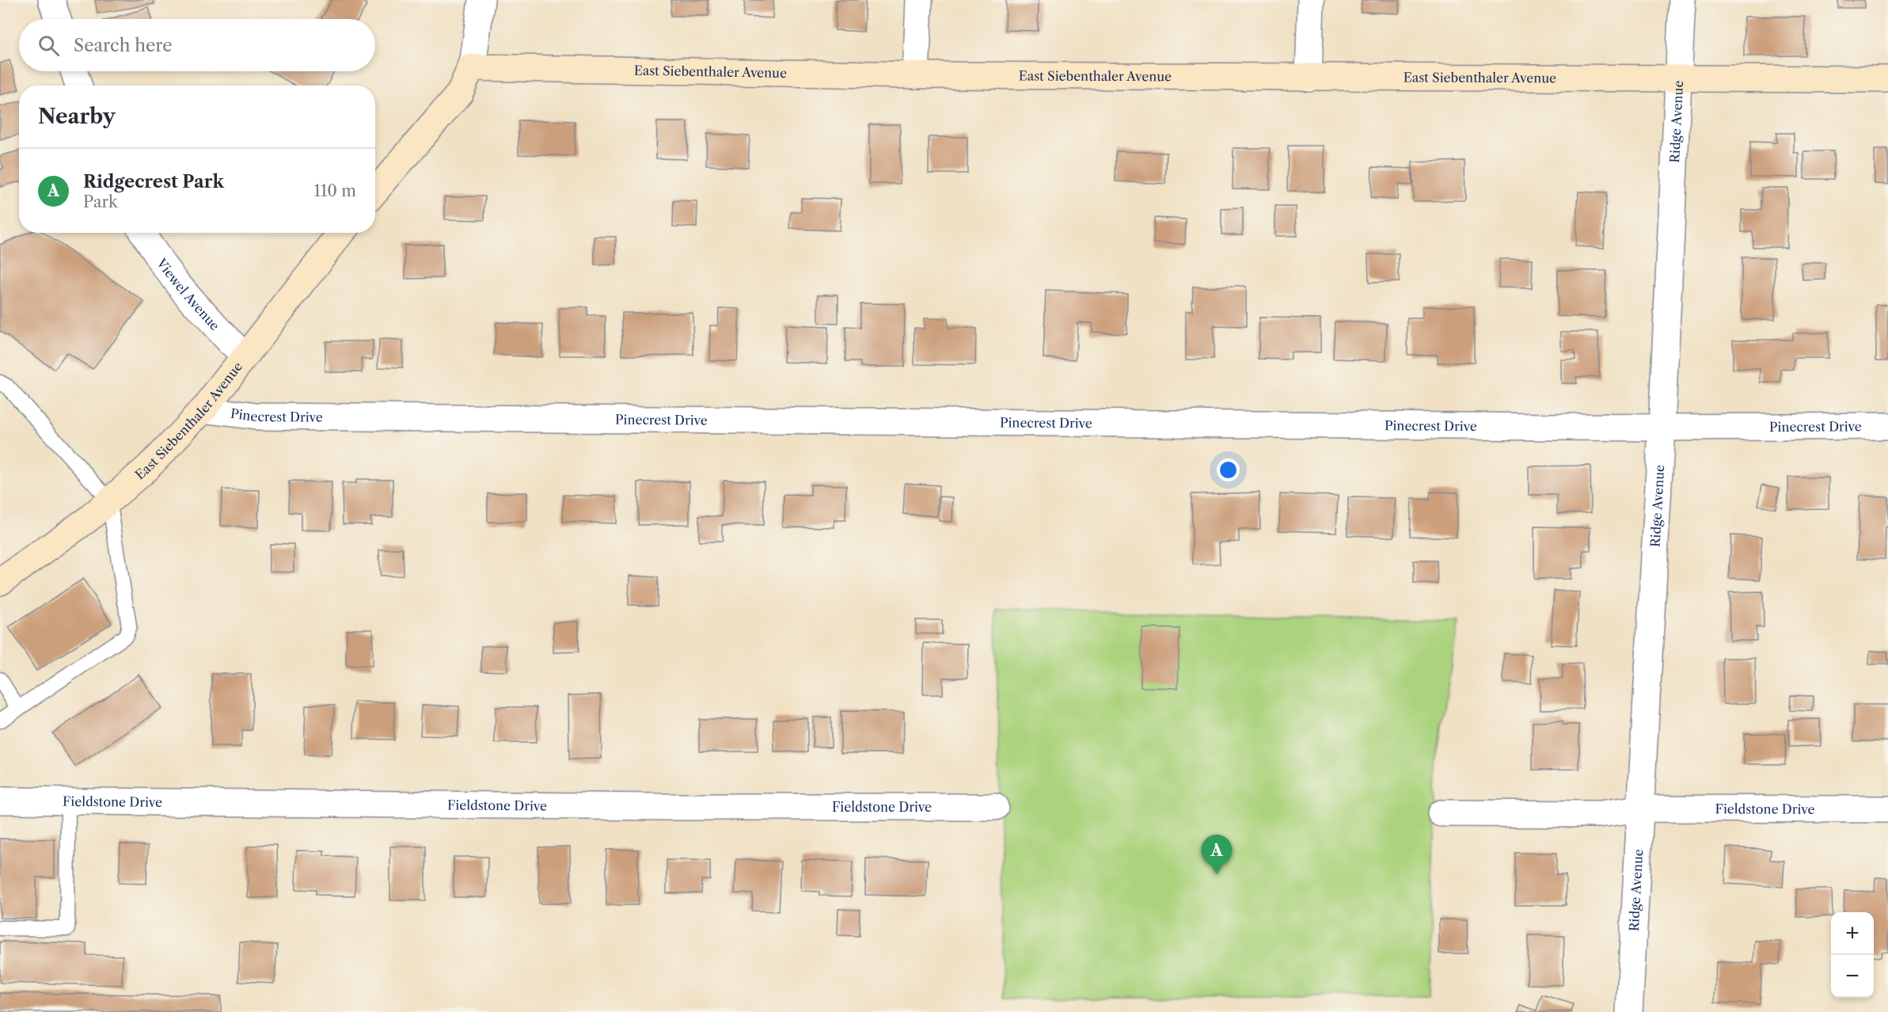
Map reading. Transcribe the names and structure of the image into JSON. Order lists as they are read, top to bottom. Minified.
{"streets":{"main road":["East Siebenthaler Avenue"],"street":["Ridge Avenue","Viewel Avenue","Pinecrest Drive","Fieldstone Drive"]},"crossings":[["East Siebenthaler Avenue","Ridge Avenue"],["East Siebenthaler Avenue","Viewel Avenue"],["East Siebenthaler Avenue","Pinecrest Drive"],["Ridge Avenue","Pinecrest Drive"],["Ridge Avenue","Fieldstone Drive"]],"page":{"search":"Search here","heading":"Nearby","list":[{"mark":"A","name":"Ridgecrest Park","note":"Park","value":"110 m"}],"pins":"A","map_buttons":["+","−"]}}
